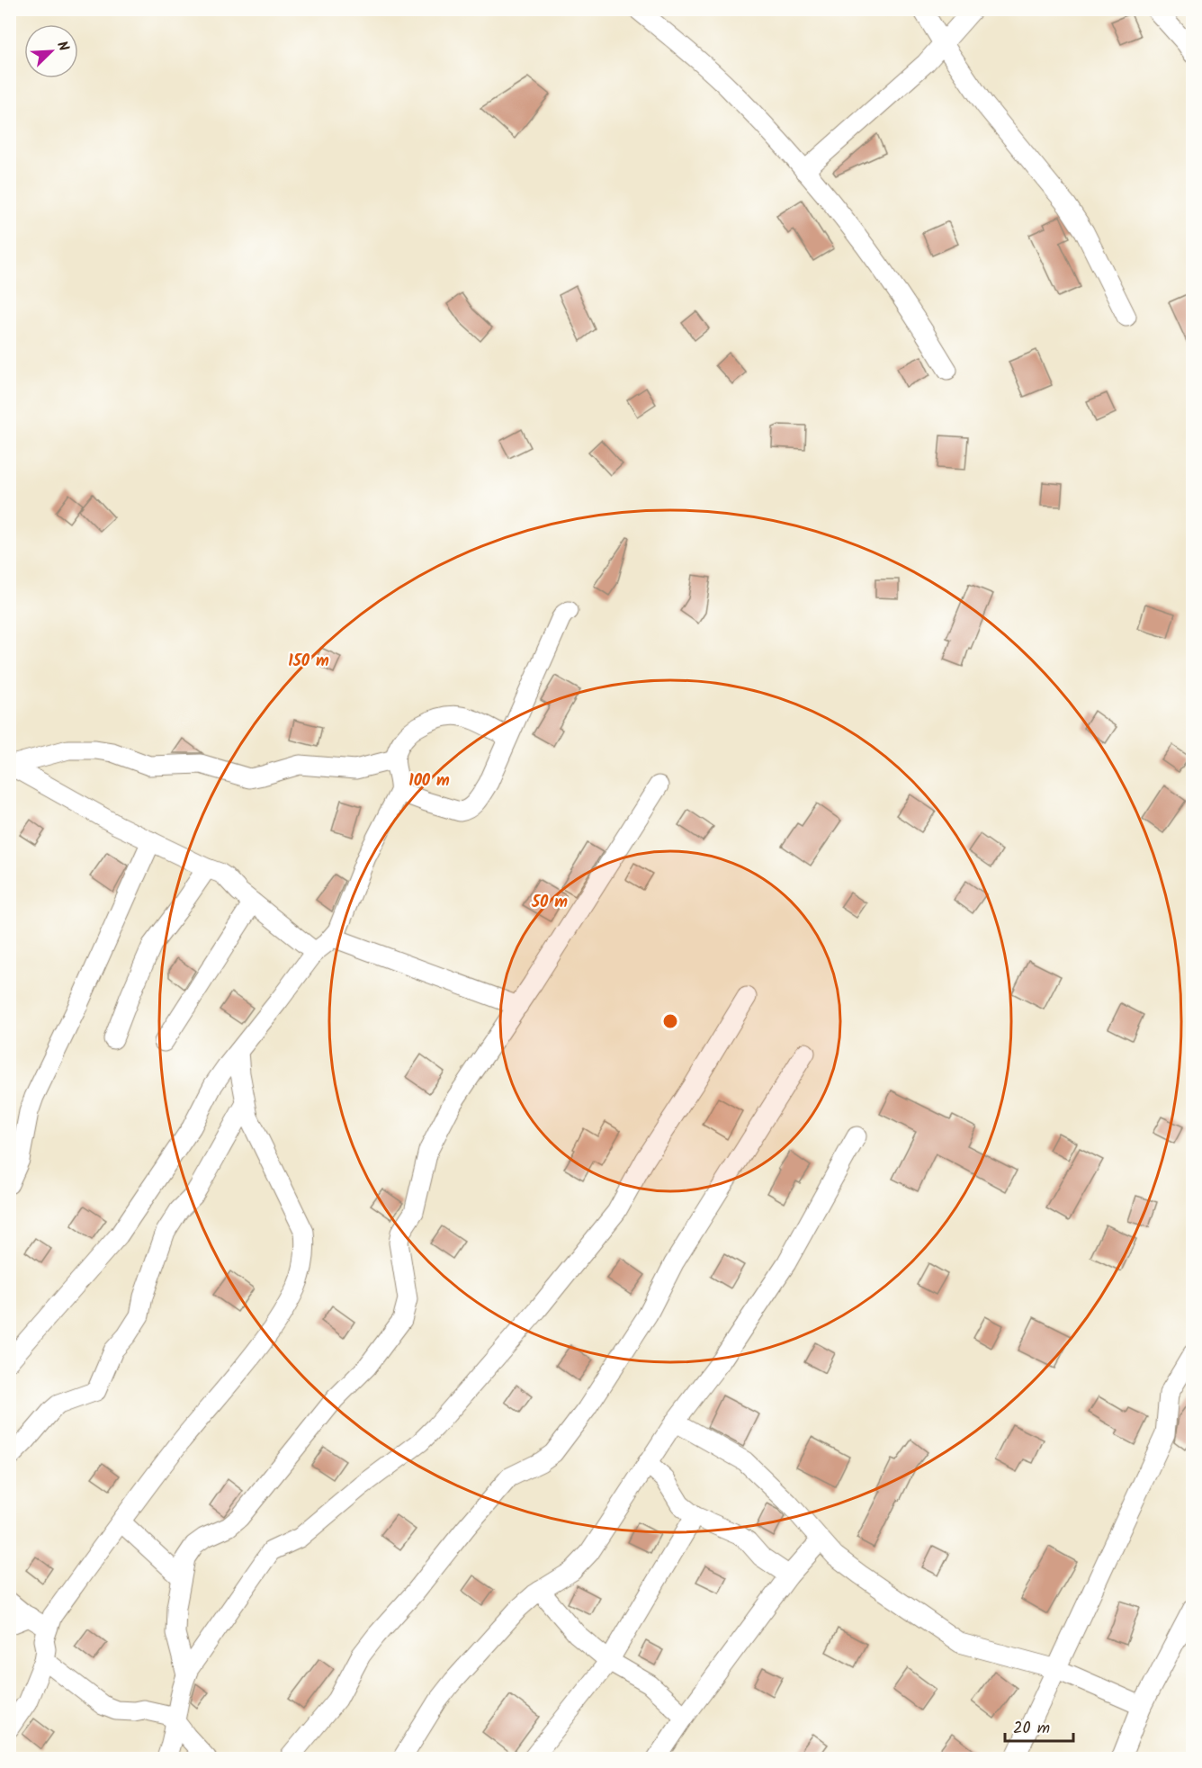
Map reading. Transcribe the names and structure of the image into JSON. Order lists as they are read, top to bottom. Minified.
{"scale_bar":"20 m","north":"top right","rings":["150 m","100 m","50 m"]}
